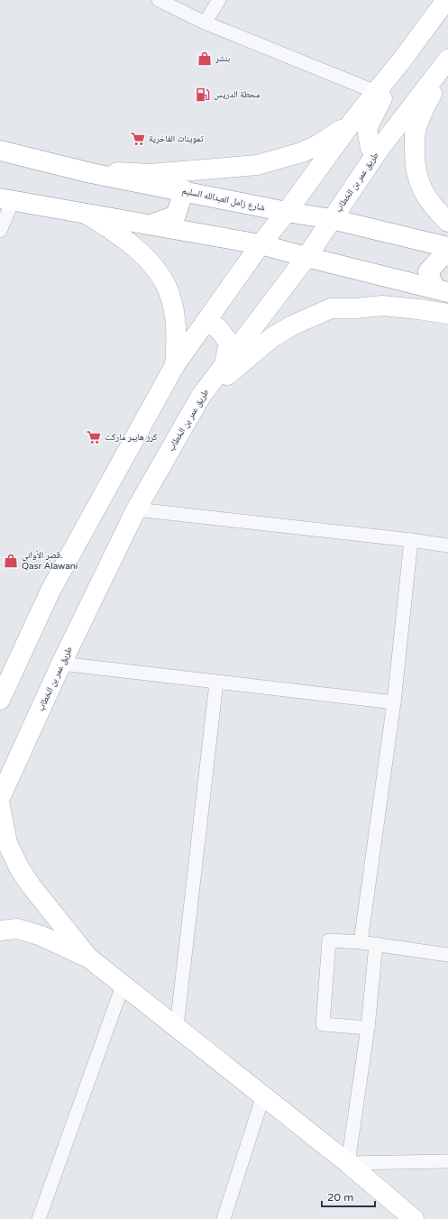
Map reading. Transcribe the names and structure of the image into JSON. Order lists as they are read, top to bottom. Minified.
{"streets":{"main road":["طريق عمر بن الخطاب","شارع زامل العبدالله السليم"]},"crossings":[["طريق عمر بن الخطاب","شارع زامل العبدالله السليم"]],"places":{"shop":["بنشر","قصر الأواني. Qasr Alawani"],"fuel station":["محطة الدريس"],"supermarket":["تموينات الفاخرية","كرز هايبر ماركت"]},"scale_bar":"20 m"}
